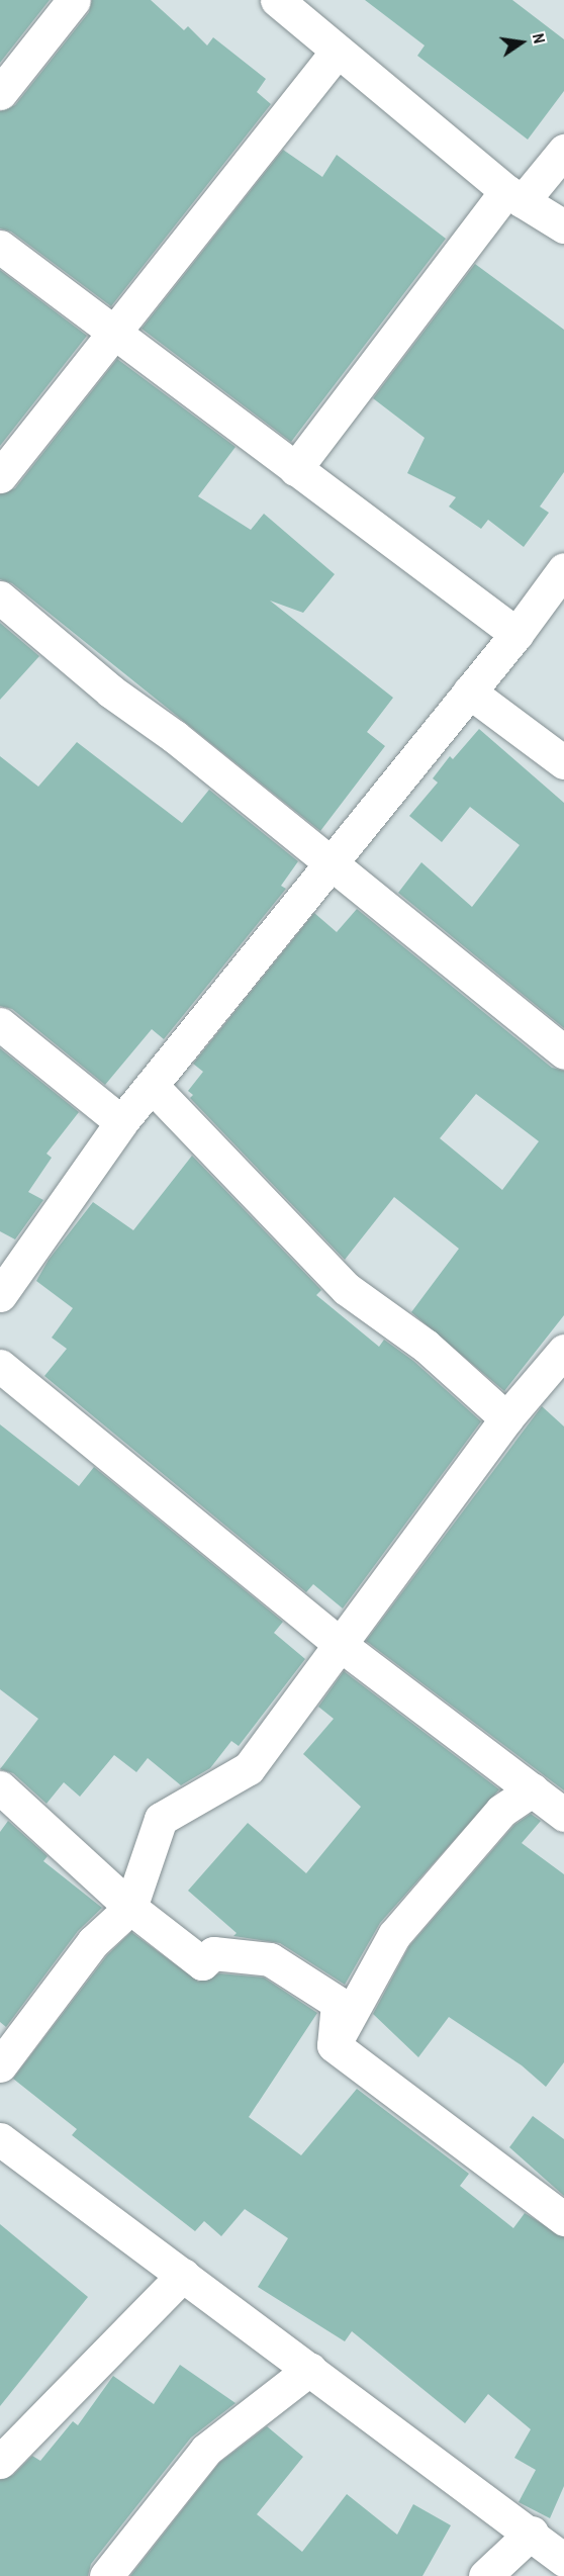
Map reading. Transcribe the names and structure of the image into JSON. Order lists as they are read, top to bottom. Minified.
{"north":"right"}
